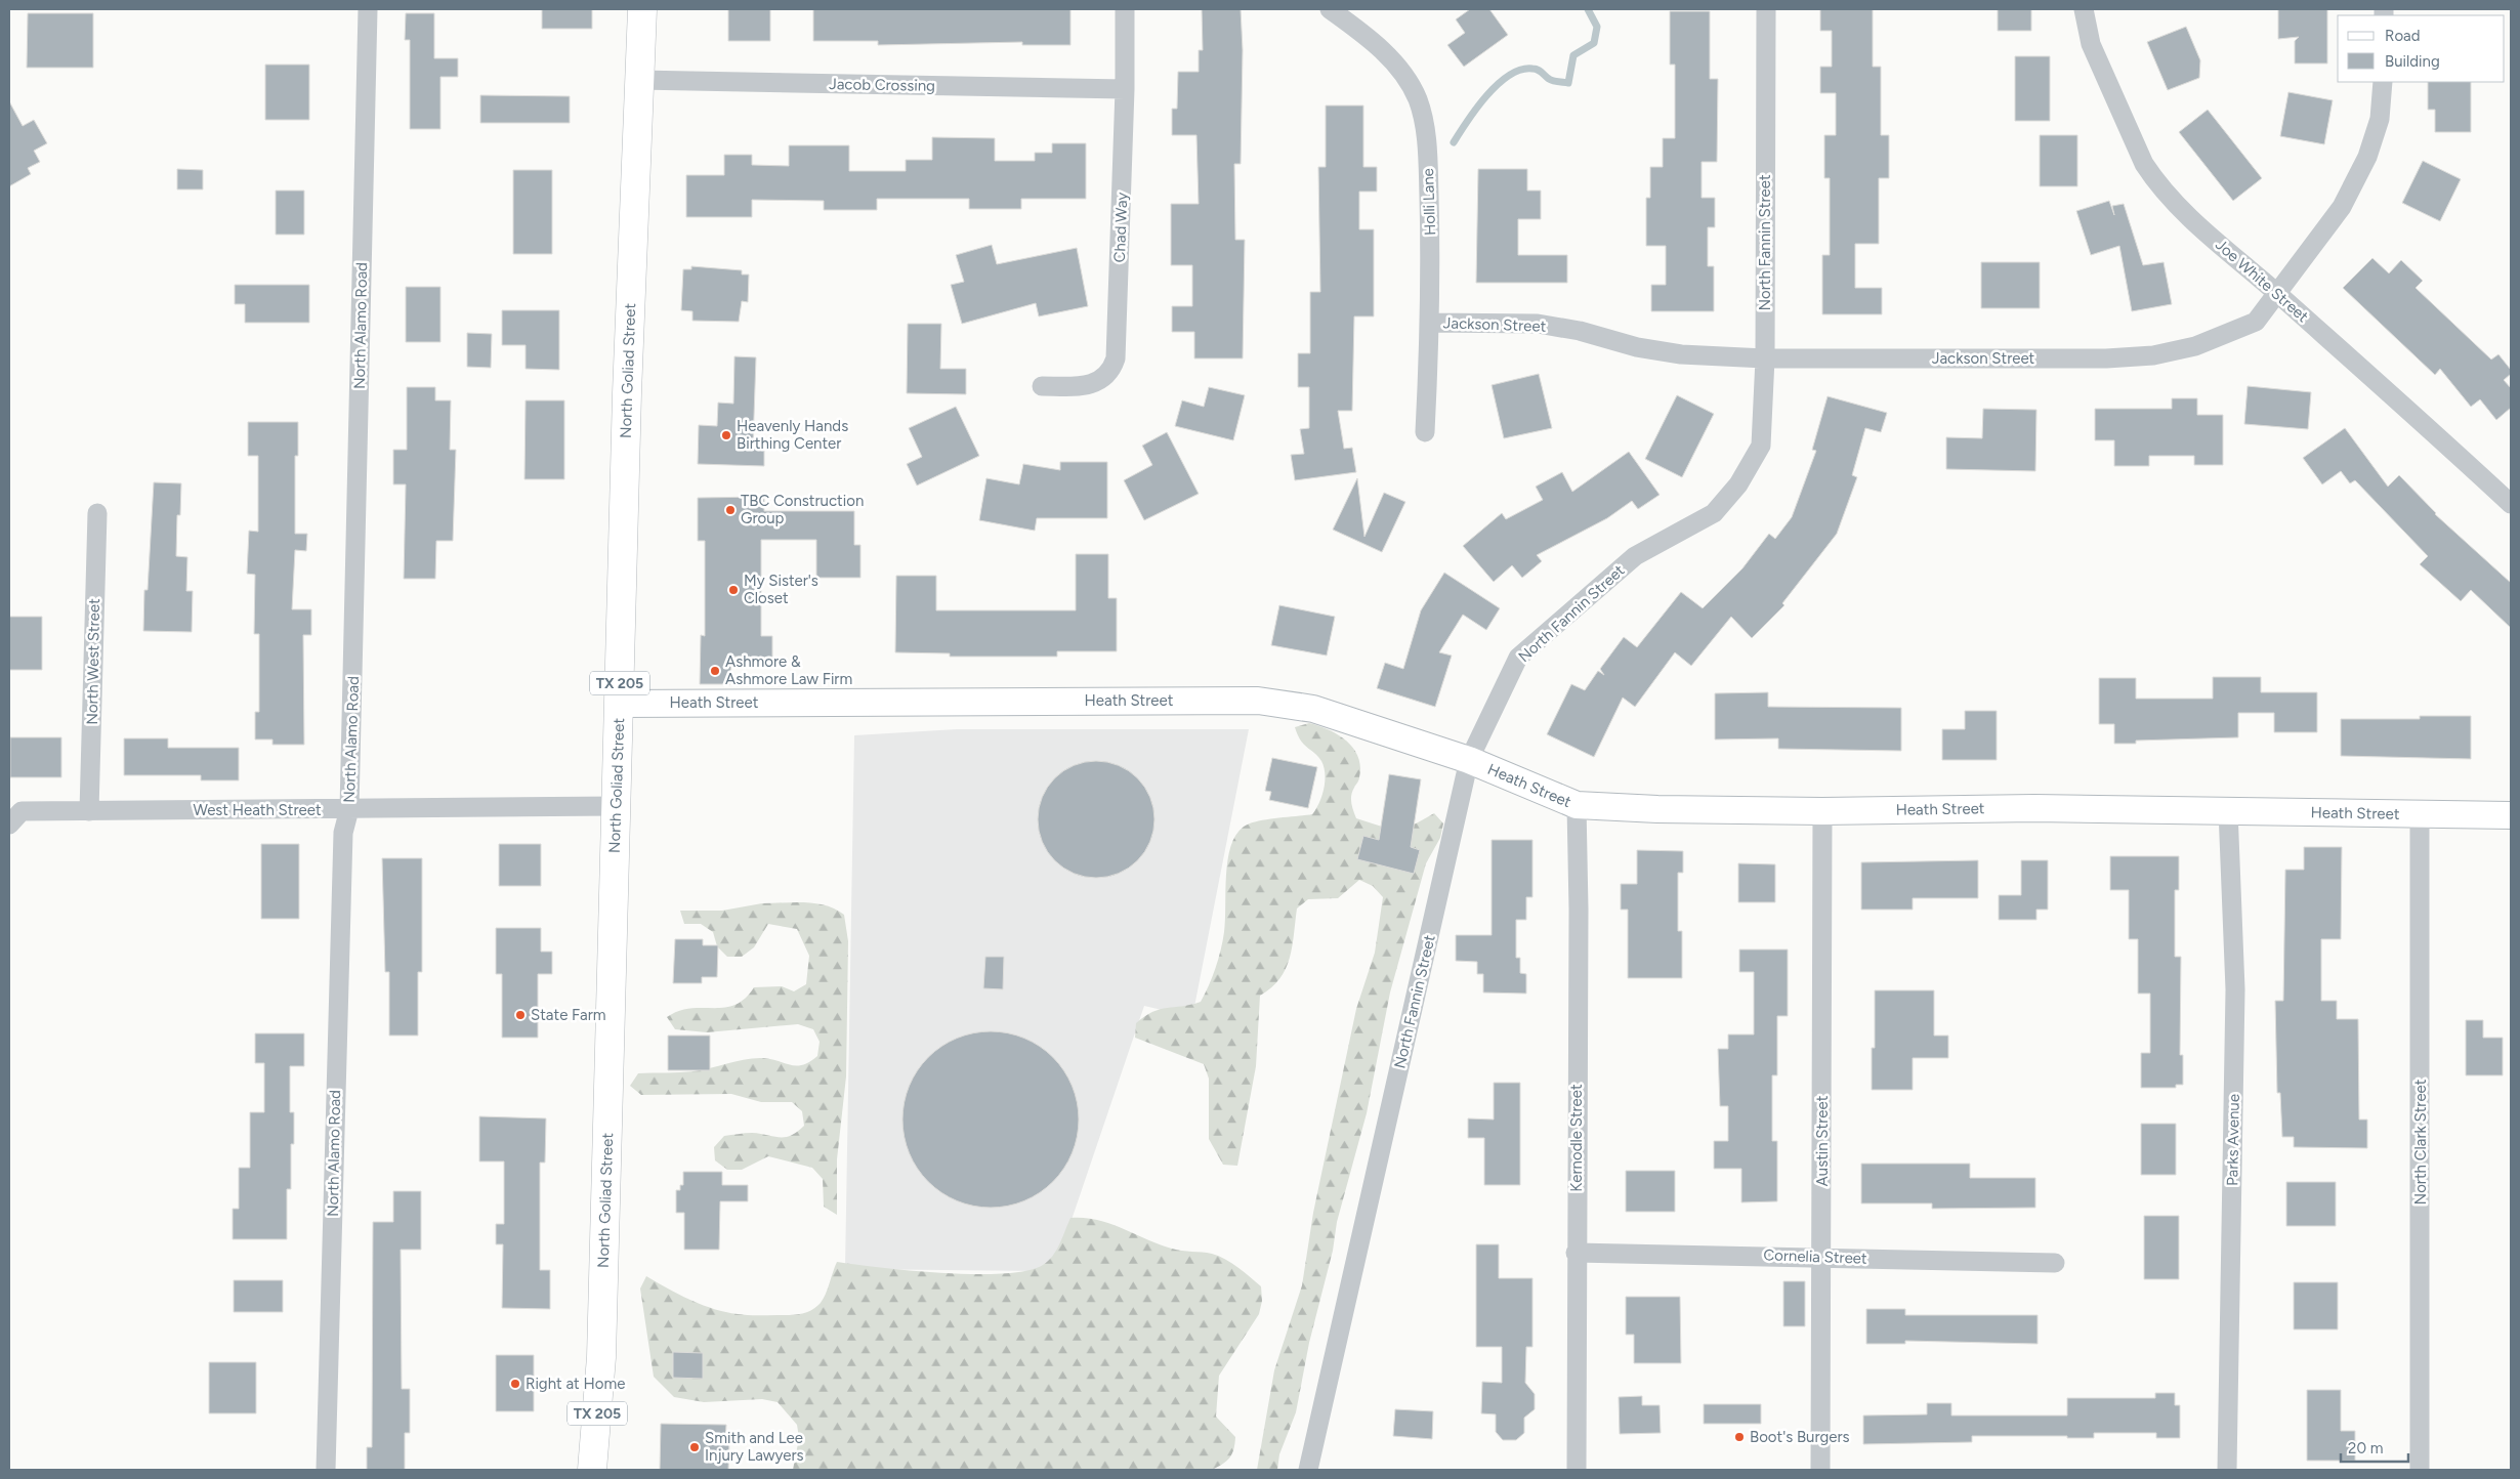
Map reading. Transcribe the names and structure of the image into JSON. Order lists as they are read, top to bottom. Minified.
{"streets":{"main road":["North Goliad Street","TX 205"],"street":["Jacob Crossing","Holli Lane","Chad Way","North Fannin Street","Joe White Street","Jackson Street","North Alamo Road","North West Street","Heath Street","West Heath Street","Kernodle Street","Parks Avenue","Austin Street","North Clark Street","Cornelia Street"]},"crossings":[["Jacob Crossing","Chad Way"],["Jacob Crossing","North Goliad Street"],["Holli Lane","Jackson Street"],["North Fannin Street","Jackson Street"],["North Fannin Street","Heath Street"],["Joe White Street","Jackson Street"],["North Alamo Road","West Heath Street"],["North Goliad Street","Heath Street"],["North Goliad Street","West Heath Street"],["North West Street","West Heath Street"],["Heath Street","Kernodle Street"],["Heath Street","Parks Avenue"],["Heath Street","Austin Street"],["Heath Street","North Clark Street"],["Kernodle Street","Cornelia Street"],["Austin Street","Cornelia Street"]],"places":["Heavenly Hands Birthing Center","TBC Construction Group","My Sister's Closet","Ashmore & Ashmore Law Firm","State Farm","Right at Home","Boot's Burgers","Smith and Lee Injury Lawyers"],"legend":["Road","Building"],"scale_bar":"20 m"}
